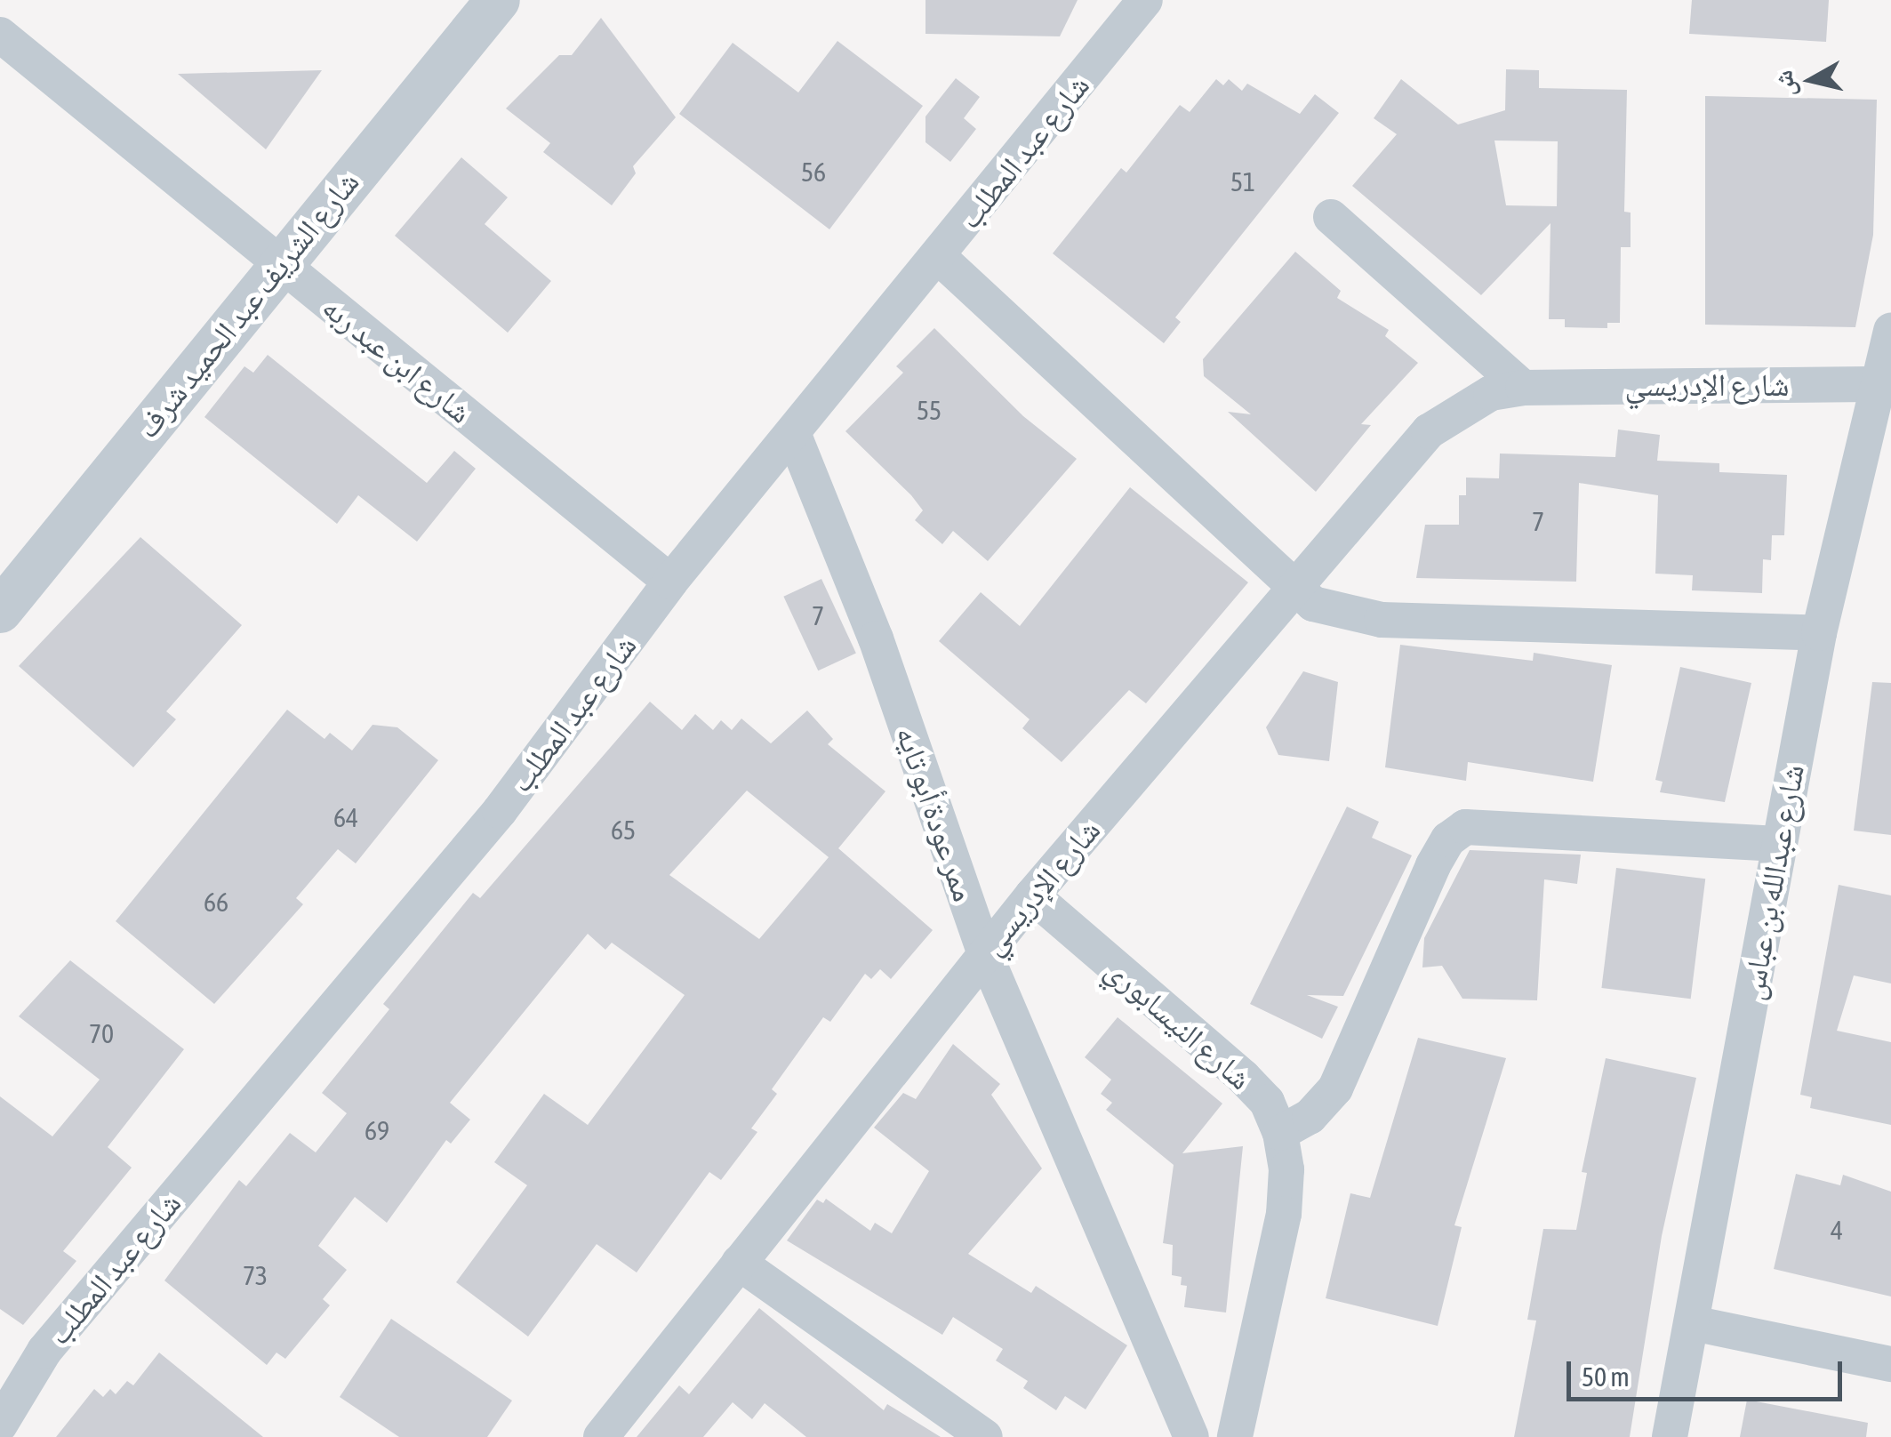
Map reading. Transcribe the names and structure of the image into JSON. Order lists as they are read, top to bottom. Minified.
{"streets":{"street":["شارع عبد المطلب","شارع الشريف عبد الحميد شرف","شارع ابن عبد ربه","شارع الإدريسي","ممر عودة أبو تايه","شارع عبدالله بن عباس","شارع النيسابوري"]},"crossings":[["شارع عبد المطلب","شارع ابن عبد ربه"],["شارع عبد المطلب","ممر عودة أبو تايه"],["شارع الشريف عبد الحميد شرف","شارع ابن عبد ربه"],["شارع الإدريسي","ممر عودة أبو تايه"],["شارع الإدريسي","شارع عبدالله بن عباس"],["شارع الإدريسي","شارع النيسابوري"]],"house_numbers":["56","51","55","7","7","64","65","66","70","69","4","73"],"scale_bar":"50 m","north":"left"}
